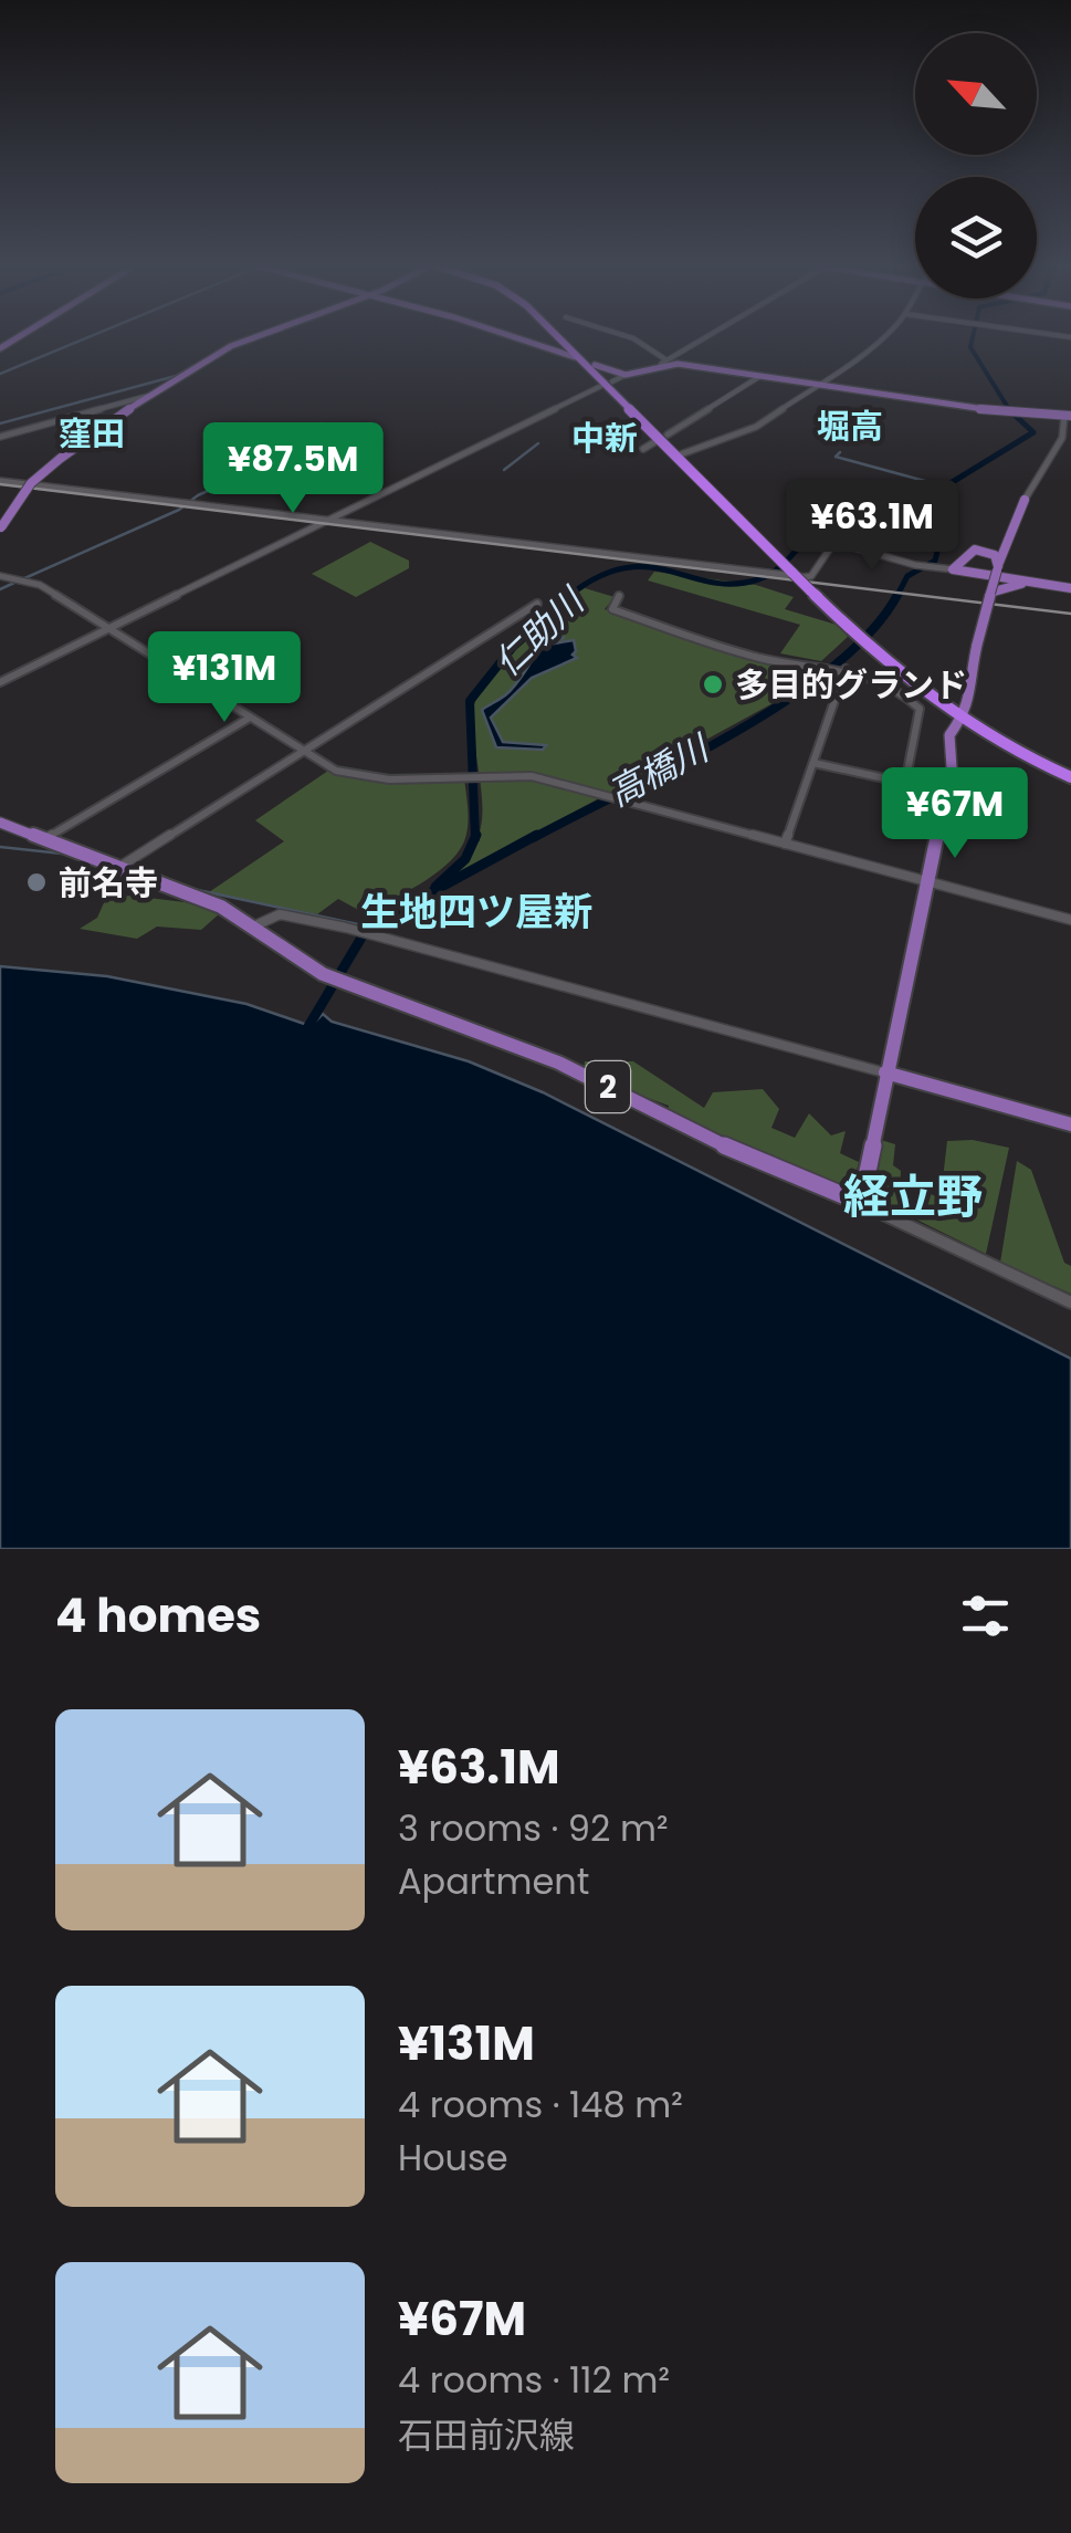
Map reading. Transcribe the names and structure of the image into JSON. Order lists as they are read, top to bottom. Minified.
{"streets":{"main road":["2"]},"districts":["堀高","窪田","中新","生地四ツ屋新","経立野"],"water":["仁助川","高橋川"],"places":["多目的グランド","前名寺"],"north":"top left","page":{"price":["¥87.5M","¥63.1M","¥131M","¥67M"],"heading":"4 homes","list":[{"name":"¥63.1M","note":"3 rooms · 92 m² · Apartment"},{"name":"¥131M","note":"4 rooms · 148 m² · House"},{"name":"¥67M","note":"4 rooms · 112 m² · 石田前沢線"}]}}
